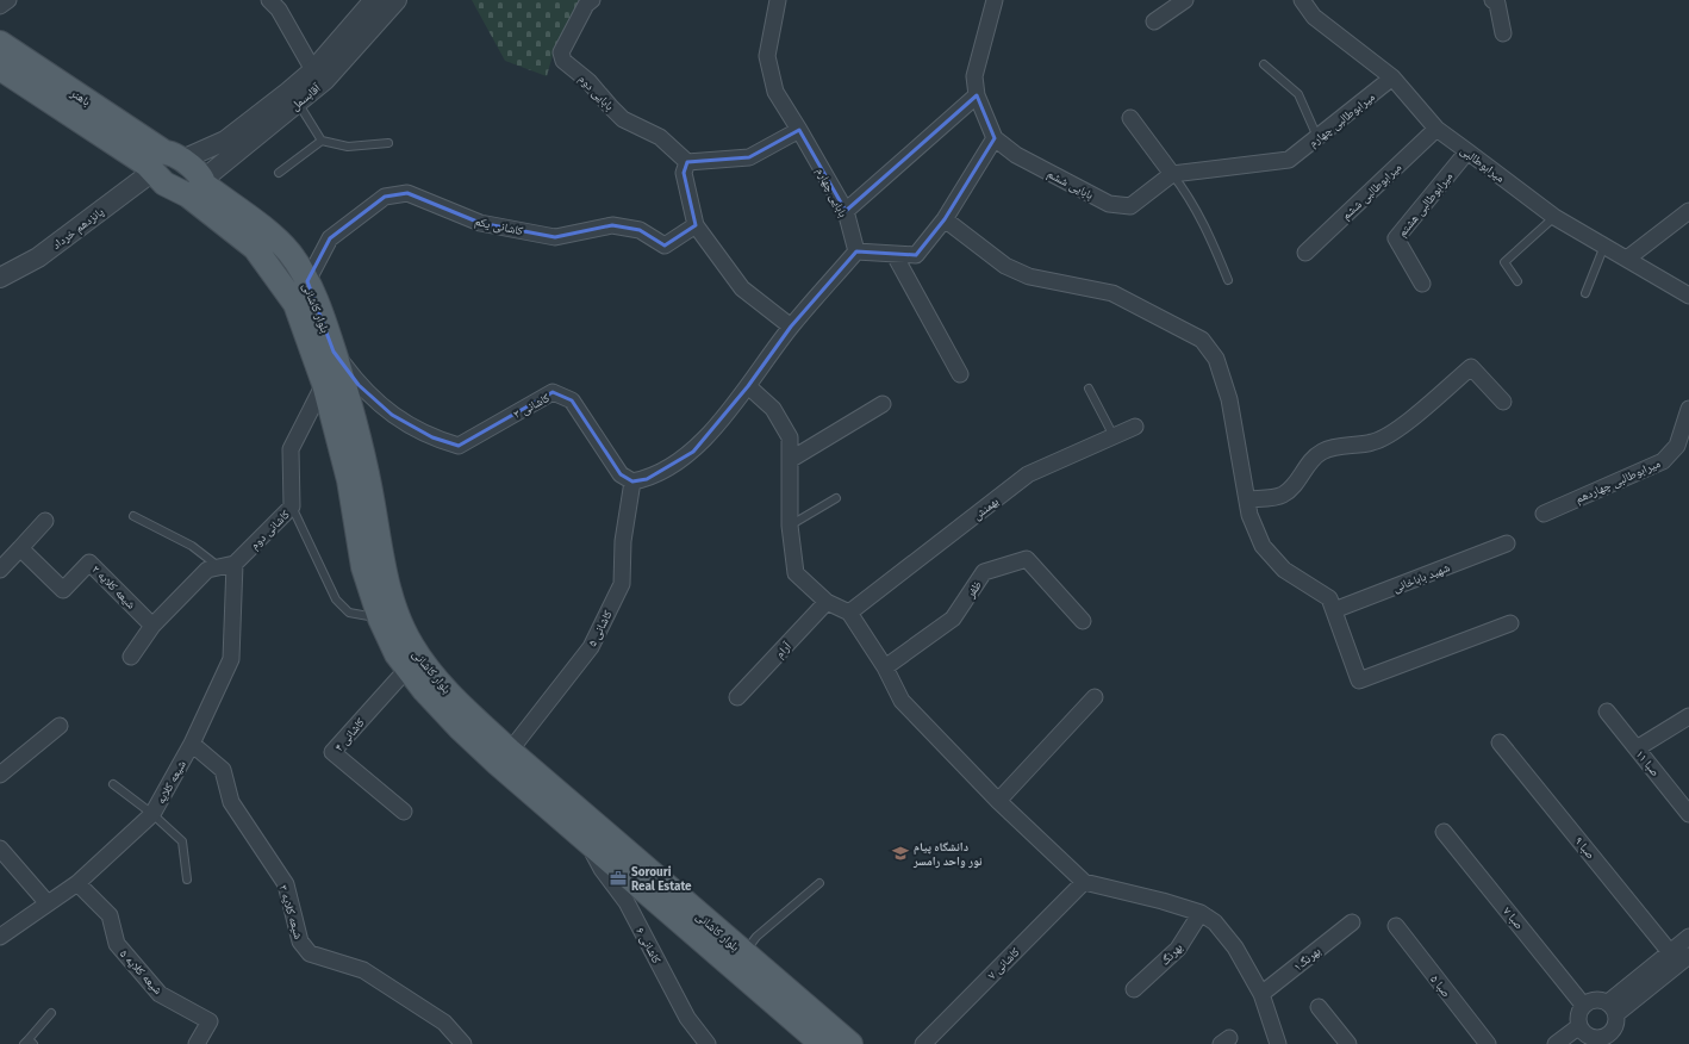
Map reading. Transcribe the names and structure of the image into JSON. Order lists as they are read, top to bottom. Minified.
{"streets":{"main road":["باهنر","بلوار کاشانی"],"street":["بابایی دوم","آقابسمل","میرابوطالبی چهارم","میرابوطالبی","بابایی ششم","میرابوطالبی ششم","بابایی چهارم","میرابوطالبی هشتم","کاشانی یکم","پانزدهم خرداد","کاشانی ۳","میرابوطالبی چهاردهم","بهمنش","کاشانی دوم","شهید باباخانی","شیعه کلایه ۲","ظفر","کاشانی ۵","آرام","کاشانی ۴","صبا ۱۱","شیعه کلایه","صبا ۹","شیعه کلایه ۳","صبا ۷","کاشانی ۶","بهرنگ","۱بهرنگ","کاشانی ۷","شیعه کلایه ۵","صبا ۵"]},"crossings":[["باهنر","آقابسمل"],["باهنر","پانزدهم خرداد"],["آقابسمل","پانزدهم خرداد"],["آقابسمل","بلوار کاشانی"],["میرابوطالبی چهارم","میرابوطالبی"],["میرابوطالبی چهارم","بابایی ششم"],["میرابوطالبی","میرابوطالبی ششم"],["میرابوطالبی","میرابوطالبی هشتم"],["کاشانی یکم","بلوار کاشانی"],["بلوار کاشانی","کاشانی ۳"],["بلوار کاشانی","کاشانی دوم"],["بلوار کاشانی","کاشانی ۵"],["بلوار کاشانی","کاشانی ۴"],["بلوار کاشانی","کاشانی ۶"],["کاشانی ۳","کاشانی ۵"],["کاشانی دوم","شیعه کلایه"],["شیعه کلایه","شیعه کلایه ۳"],["شیعه کلایه","شیعه کلایه ۵"]],"places":{"school or university":["دانشگاه پیام نور واحد رامسر"],"office":["Sorouri Real Estate"]}}
